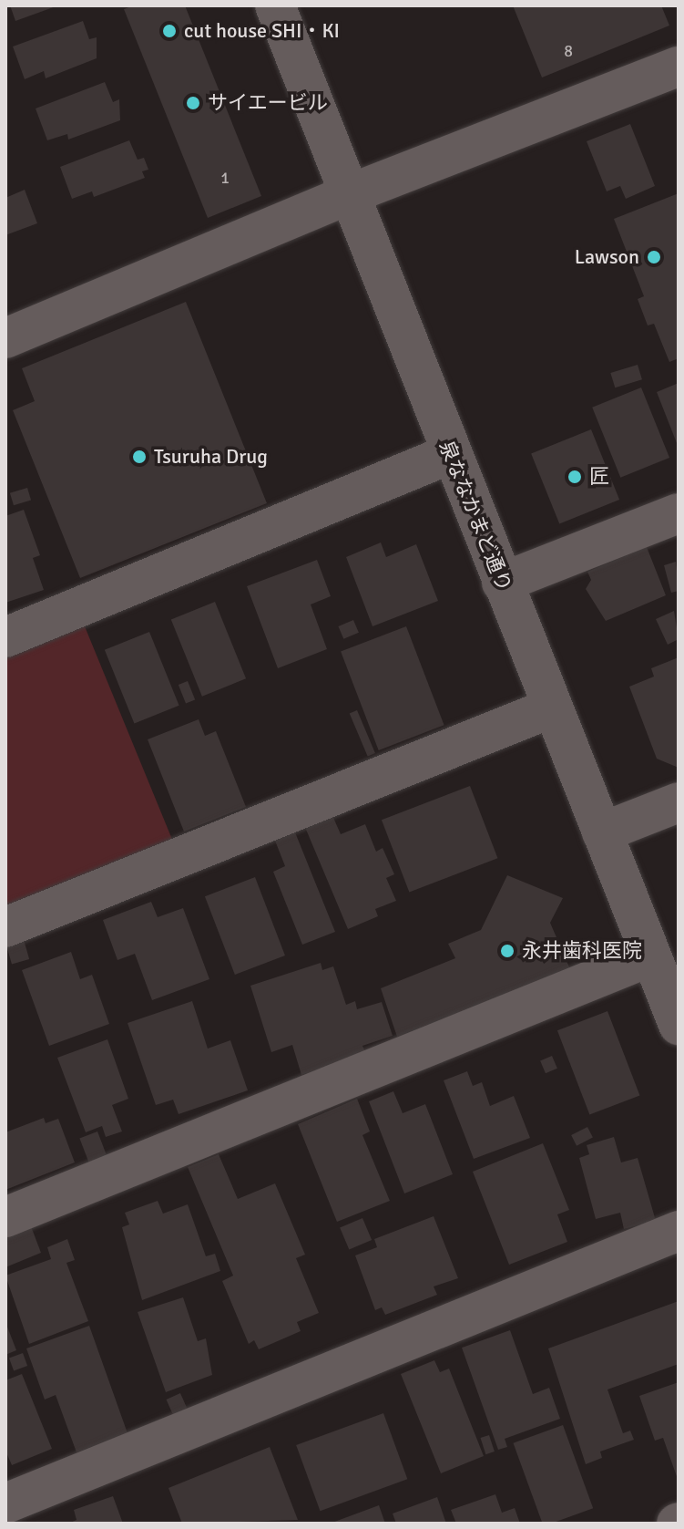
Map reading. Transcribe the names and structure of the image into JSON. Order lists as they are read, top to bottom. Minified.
{"streets":{"street":["泉ななかまど通り"]},"places":["cut house SHI・KI","サイエービル","Lawson","Tsuruha Drug","匠","永井歯科医院"],"house_numbers":["8","1"]}
